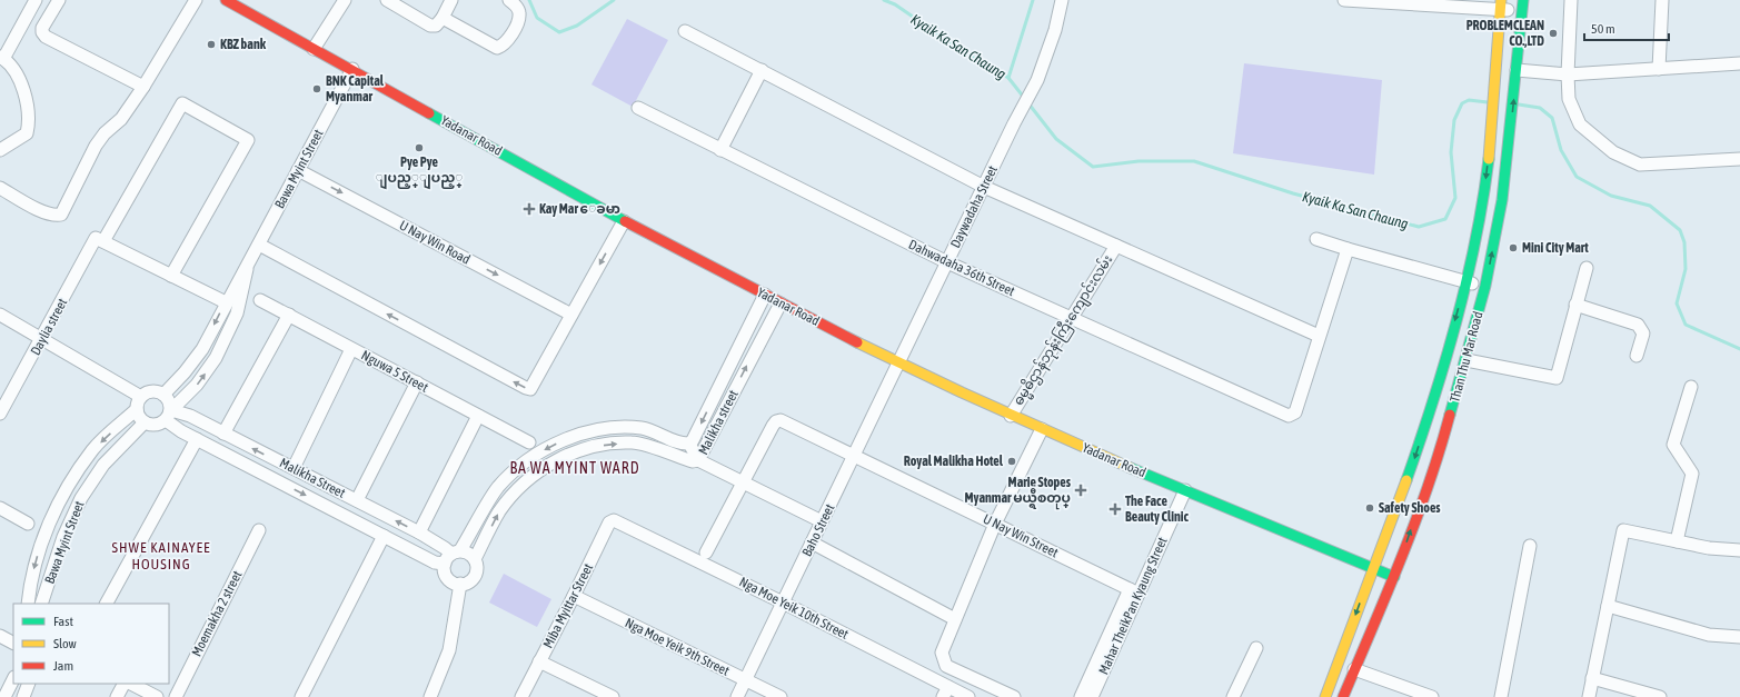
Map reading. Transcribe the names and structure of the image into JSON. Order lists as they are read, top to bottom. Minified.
{"streets":{"main road":["Yadanar Road","Than Thu Mar Road"],"street":["Bawa Myint Street","Daywadaha Street","U Nay Win Road","Dahwadaha 36th Street","Daylia street","ဓမ္မဓိဌာန်ဘုန်းကြီးကျောင်းလမ်း","Nguwa 5 Street","Malikha street","Malikha Street","Baho Street","U Nay Win Street","Miba Myittar Street","Mahar TheikPan Kyaung Street","Nga Moe Yeik 10th Street","Moemakha 2 street","Nga Moe Yeik 9th Street"]},"crossings":[["Yadanar Road","Bawa Myint Street"],["Yadanar Road","Daywadaha Street"],["Yadanar Road","ဓမ္မဓိဌာန်ဘုန်းကြီးကျောင်းလမ်း"],["Yadanar Road","Than Thu Mar Road"],["Yadanar Road","Malikha street"],["Yadanar Road","Baho Street"],["Yadanar Road","Mahar TheikPan Kyaung Street"],["Bawa Myint Street","U Nay Win Road"],["Bawa Myint Street","Malikha Street"],["Daywadaha Street","Dahwadaha 36th Street"],["Daywadaha Street","Baho Street"],["Dahwadaha 36th Street","ဓမ္မဓိဌာန်ဘုန်းကြီးကျောင်းလမ်း"],["Malikha street","Malikha Street"],["Baho Street","U Nay Win Street"],["Baho Street","Nga Moe Yeik 10th Street"],["Baho Street","Nga Moe Yeik 9th Street"],["U Nay Win Street","Mahar TheikPan Kyaung Street"],["Miba Myittar Street","Nga Moe Yeik 10th Street"],["Miba Myittar Street","Nga Moe Yeik 9th Street"]],"one_way":["U Nay Win Road"],"districts":["BA WA MYINT WARD","SHWE KAINAYEE HOUSING"],"water":["Kyaik Ka San Chaung"],"places":{"other":["PROBLEMCLEAN CO.,LTD","KBZ bank","BNK Capital Myanmar","Pye Pye ျပည့္ျပည့္","Mini City Mart","Royal Malikha Hotel","Safety Shoes"],"health":["Kay Mar ေခမာ","Marie Stopes Myanmar မယ္ရီစတုပ္","The Face Beauty Clinic"]},"legend":["Fast","Slow","Jam"],"scale_bar":"50 m"}
